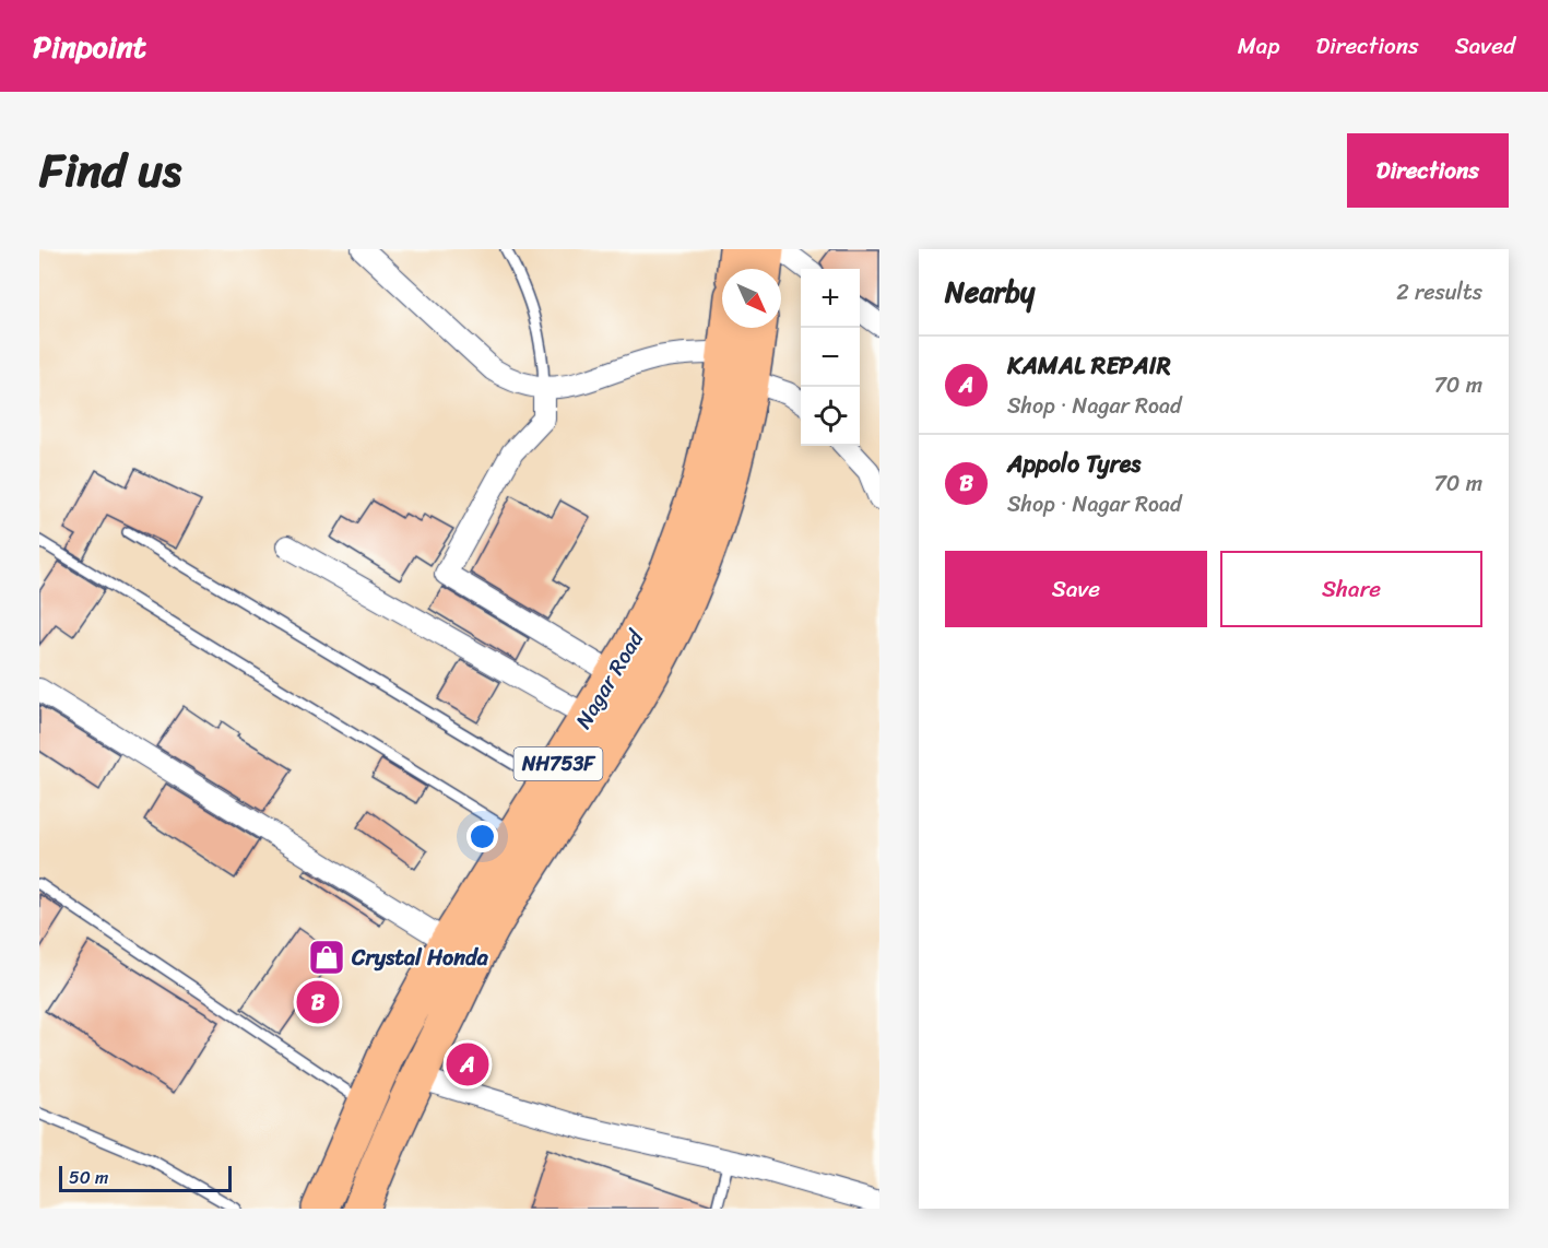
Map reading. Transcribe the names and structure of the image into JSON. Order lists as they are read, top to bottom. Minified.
{"streets":{"highway":["Nagar Road","NH753F"]},"places":{"shop":["Crystal Honda"]},"scale_bar":"50 m","north":"bottom right","page":{"header":"Pinpoint","nav":["Map","Directions","Saved"],"title":"Find us","buttons":["Directions",["Save","Share"]],"heading":["Nearby","2 results"],"map_buttons":["+","−"],"list":[{"mark":"A","name":"KAMAL REPAIR","note":"Shop · Nagar Road","value":"70 m"},{"mark":"B","name":"Appolo Tyres","note":"Shop · Nagar Road","value":"70 m"}],"pins":["B","A"],"scale":"50 m"}}
